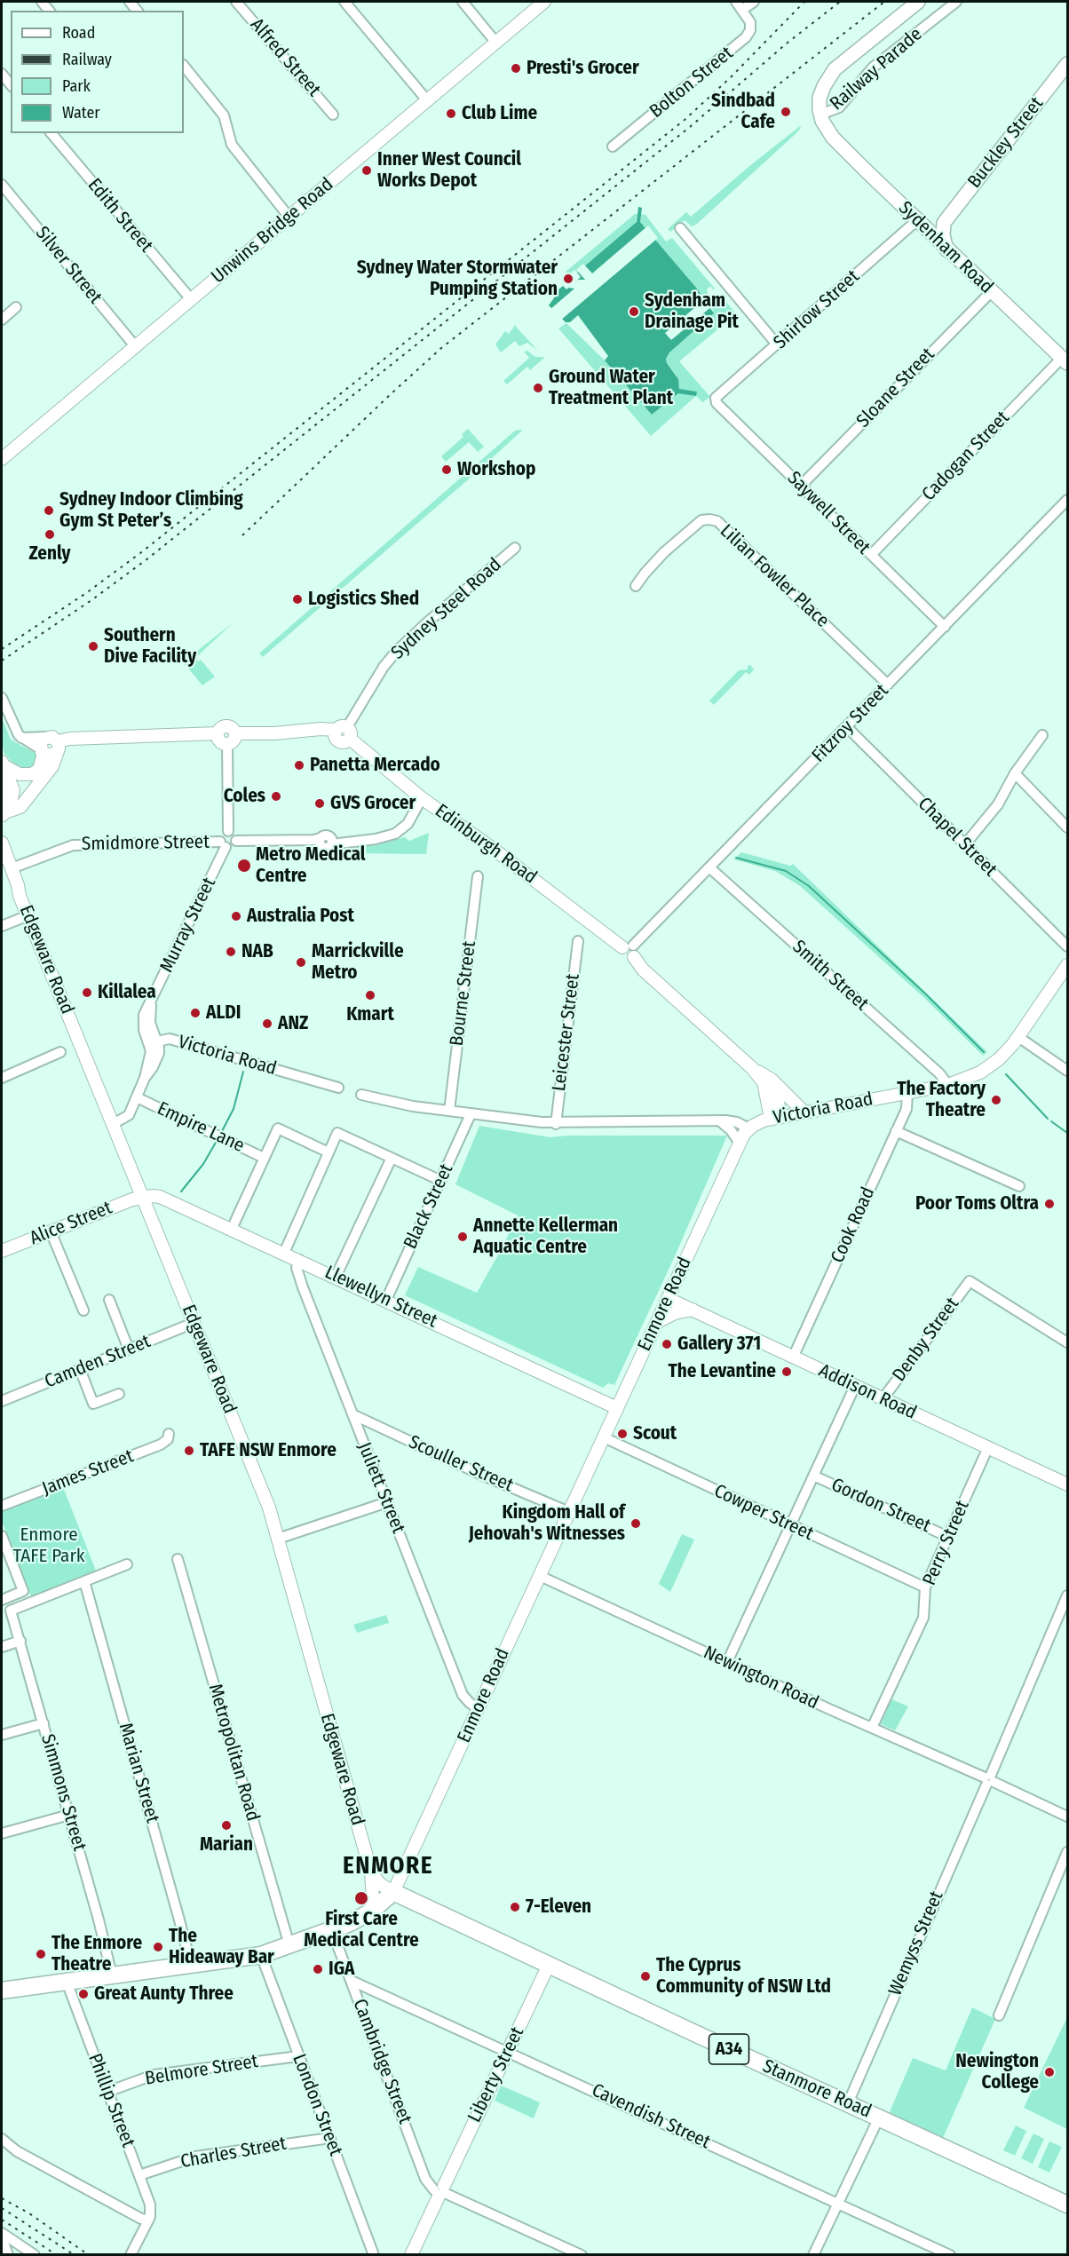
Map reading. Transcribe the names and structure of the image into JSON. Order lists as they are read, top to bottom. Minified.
{"streets":{"highway":["Enmore Road","A34","Stanmore Road"],"main road":["Railway Parade","Buckley Street","Unwins Bridge Road","Sydenham Road","Edinburgh Road","Edgeware Road","Victoria Road","Alice Street","Llewellyn Street","Addison Road","Liberty Street"],"street":["Alfred Street","Bolton Street","Edith Street","Silver Street","Shirlow Street","Sloane Street","Cadogan Street","Saywell Street","Lilian Fowler Place","Sydney Steel Road","Fitzroy Street","Chapel Street","Smidmore Street","Murray Street","Smith Street","Bourne Street","Leicester Street","Empire Lane","Black Street","Cook Road","Denby Street","Camden Street","Scouller Street","James Street","Juliett Street","Gordon Street","Cowper Street","Perry Street","Newington Road","Metropolitan Road","Marian Street","Simmons Street","Wemyss Street","Cambridge Street","Belmore Street","Phillip Street","London Street","Cavendish Street","Charles Street"]},"crossings":[["Railway Parade","Sydenham Road"],["Edith Street","Unwins Bridge Road"],["Unwins Bridge Road","Silver Street"],["Sydenham Road","Shirlow Street"],["Sydenham Road","Sloane Street"],["Sydenham Road","Cadogan Street"],["Shirlow Street","Saywell Street"],["Sloane Street","Saywell Street"],["Cadogan Street","Saywell Street"],["Saywell Street","Fitzroy Street"],["Lilian Fowler Place","Fitzroy Street"],["Sydney Steel Road","Edinburgh Road"],["Fitzroy Street","Chapel Street"],["Fitzroy Street","Edinburgh Road"],["Fitzroy Street","Smith Street"],["Smidmore Street","Edinburgh Road"],["Smidmore Street","Murray Street"],["Edinburgh Road","Victoria Road"],["Murray Street","Victoria Road"],["Edgeware Road","Victoria Road"],["Edgeware Road","Alice Street"],["Edgeware Road","Llewellyn Street"],["Edgeware Road","Enmore Road"],["Edgeware Road","Camden Street"],["Smith Street","Victoria Road"],["Bourne Street","Victoria Road"],["Leicester Street","Victoria Road"],["Victoria Road","Empire Lane"],["Victoria Road","Black Street"],["Victoria Road","Cook Road"],["Victoria Road","Enmore Road"],["Black Street","Llewellyn Street"],["Alice Street","Llewellyn Street"],["Cook Road","Addison Road"],["Llewellyn Street","Enmore Road"],["Llewellyn Street","Juliett Street"],["Enmore Road","Addison Road"],["Enmore Road","Scouller Street"],["Enmore Road","Juliett Street"],["Enmore Road","Cowper Street"],["Enmore Road","Newington Road"],["Enmore Road","Metropolitan Road"],["Enmore Road","Marian Street"],["Enmore Road","Simmons Street"],["Enmore Road","Cambridge Street"],["Enmore Road","Stanmore Road"],["Enmore Road","Phillip Street"],["Enmore Road","London Street"],["Denby Street","Addison Road"],["Addison Road","Perry Street"],["Scouller Street","Juliett Street"],["Gordon Street","Perry Street"],["Cowper Street","Perry Street"],["Perry Street","Newington Road"],["Newington Road","Wemyss Street"],["Marian Street","Simmons Street"],["Wemyss Street","Stanmore Road"],["Cambridge Street","Liberty Street"],["Cambridge Street","Cavendish Street"],["Belmore Street","Phillip Street"],["Belmore Street","London Street"],["Liberty Street","Stanmore Road"],["Liberty Street","Cavendish Street"],["Phillip Street","Charles Street"],["London Street","Charles Street"]],"districts":["ENMORE"],"parks":["Enmore TAFE Park"],"places":["Presti's Grocer","Sindbad Cafe","Club Lime","Inner West Council Works Depot","Sydney Water Stormwater Pumping Station","Sydenham Drainage Pit","Ground Water Treatment Plant","Workshop","Sydney Indoor Climbing Gym St Peter’s","Zenly","Logistics Shed","Southern Dive Facility","Panetta Mercado","Coles","GVS Grocer","Metro Medical Centre","Australia Post","NAB","Marrickville Metro","Killalea","Kmart","ALDI","ANZ","The Factory Theatre","Poor Toms Oltra","Annette Kellerman Aquatic Centre","Gallery 371","The Levantine","Scout","TAFE NSW Enmore","Kingdom Hall of Jehovah's Witnesses","Marian","First Care Medical Centre","7-Eleven","The Hideaway Bar","The Enmore Theatre","IGA","The Cyprus Community of NSW Ltd","Great Aunty Three","Newington College"],"legend":["Road","Railway","Park","Water"]}
